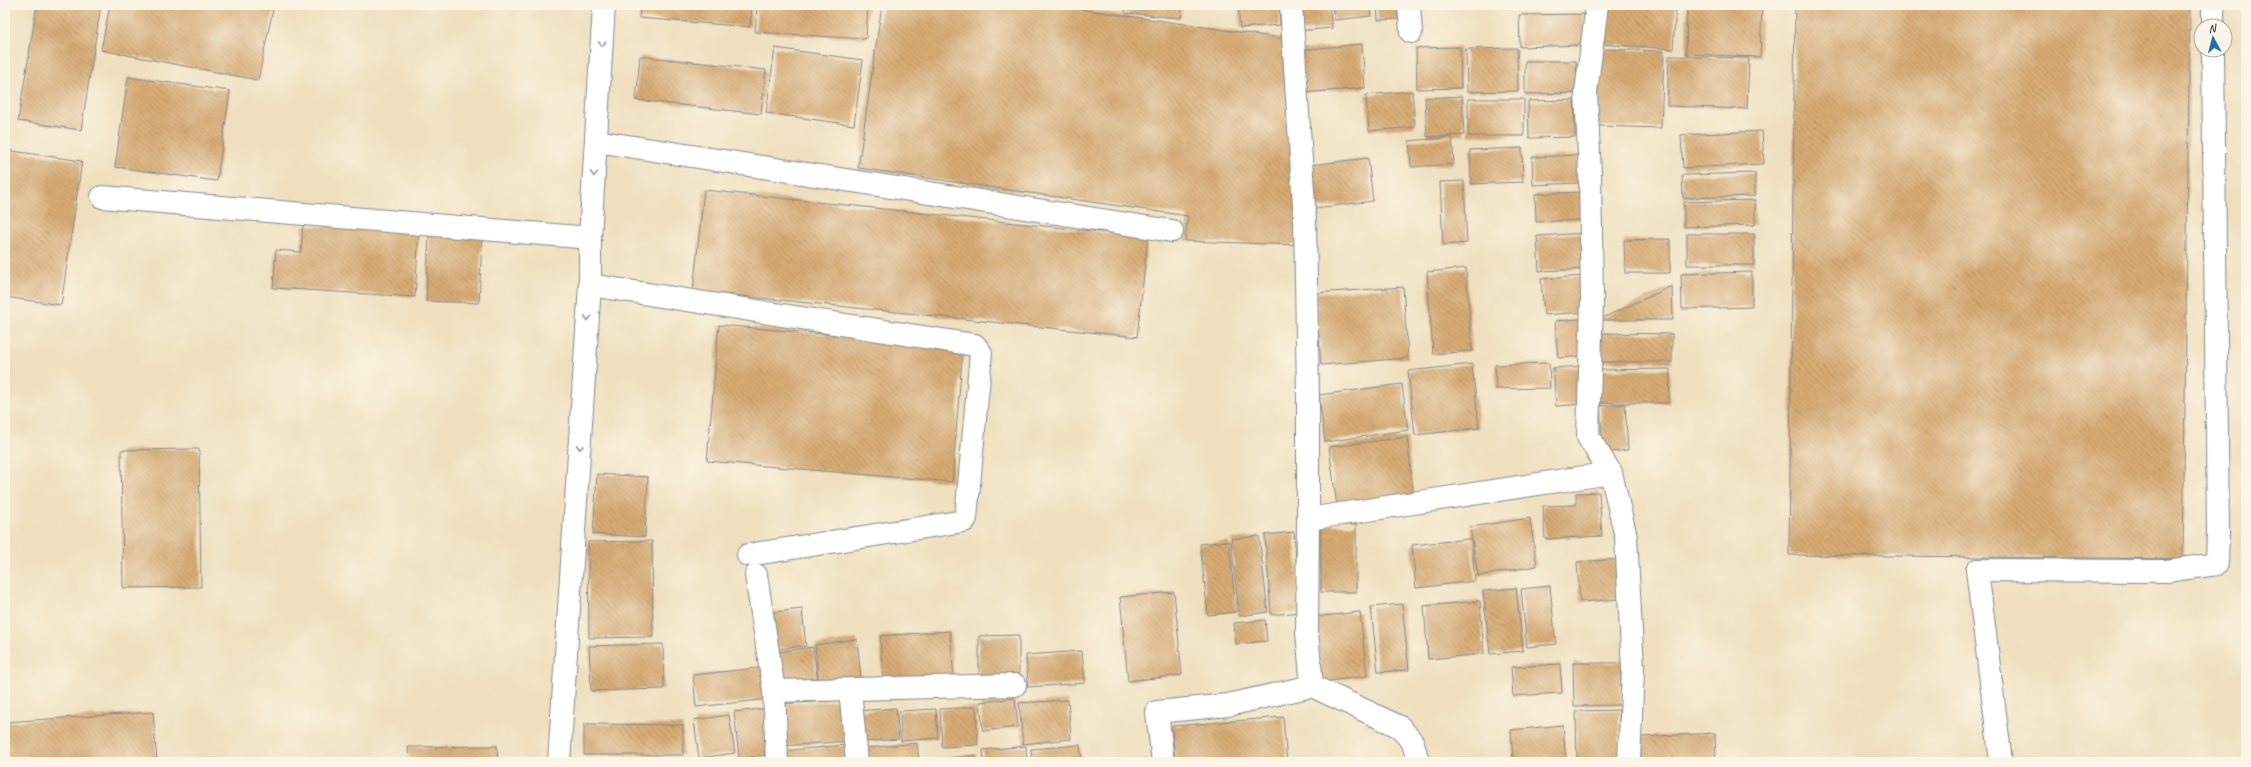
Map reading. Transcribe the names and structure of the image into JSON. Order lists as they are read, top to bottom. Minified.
{"north":"top"}
